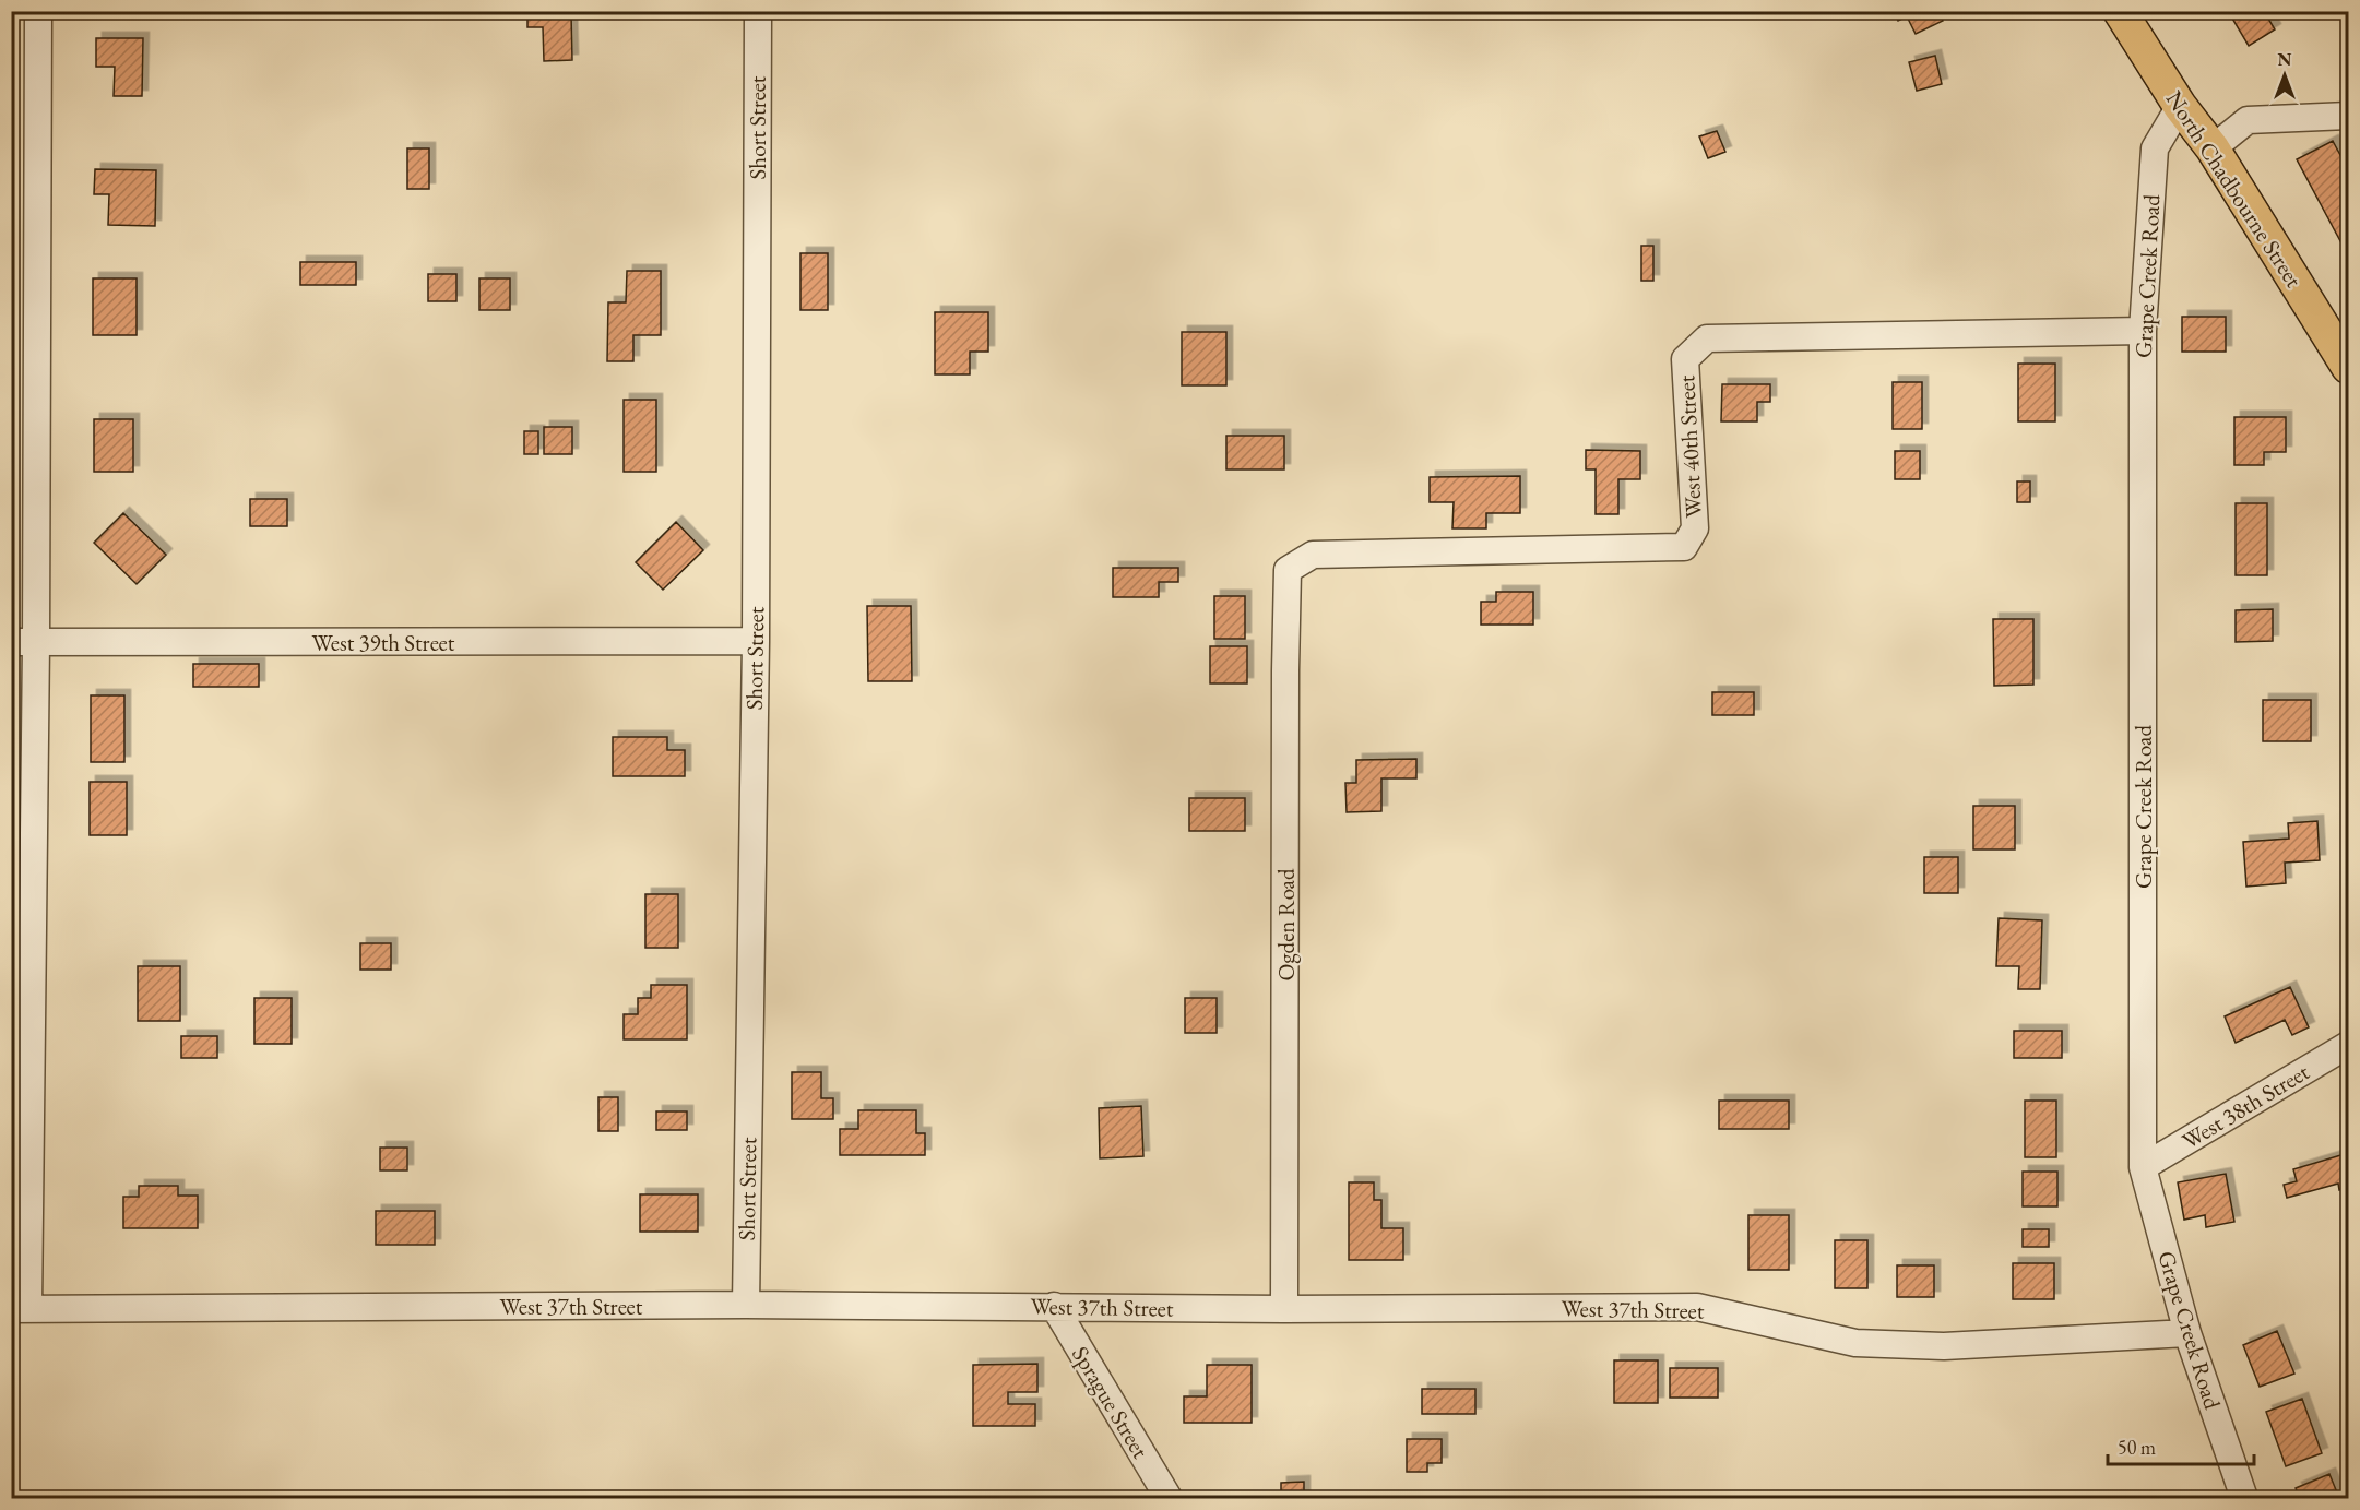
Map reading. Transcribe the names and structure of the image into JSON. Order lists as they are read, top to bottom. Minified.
{"streets":{"main road":["North Chadbourne Street"],"street":["Short Street","Grape Creek Road","West 40th Street","West 39th Street","Ogden Road","West 38th Street","West 37th Street","Sprague Street"]},"crossings":[["Short Street","West 39th Street"],["Short Street","West 37th Street"],["North Chadbourne Street","Grape Creek Road"],["Grape Creek Road","West 40th Street"],["Grape Creek Road","West 38th Street"],["Grape Creek Road","West 37th Street"],["West 40th Street","Ogden Road"],["Ogden Road","West 37th Street"],["West 37th Street","Sprague Street"]],"scale_bar":"50 m","north":"top"}
